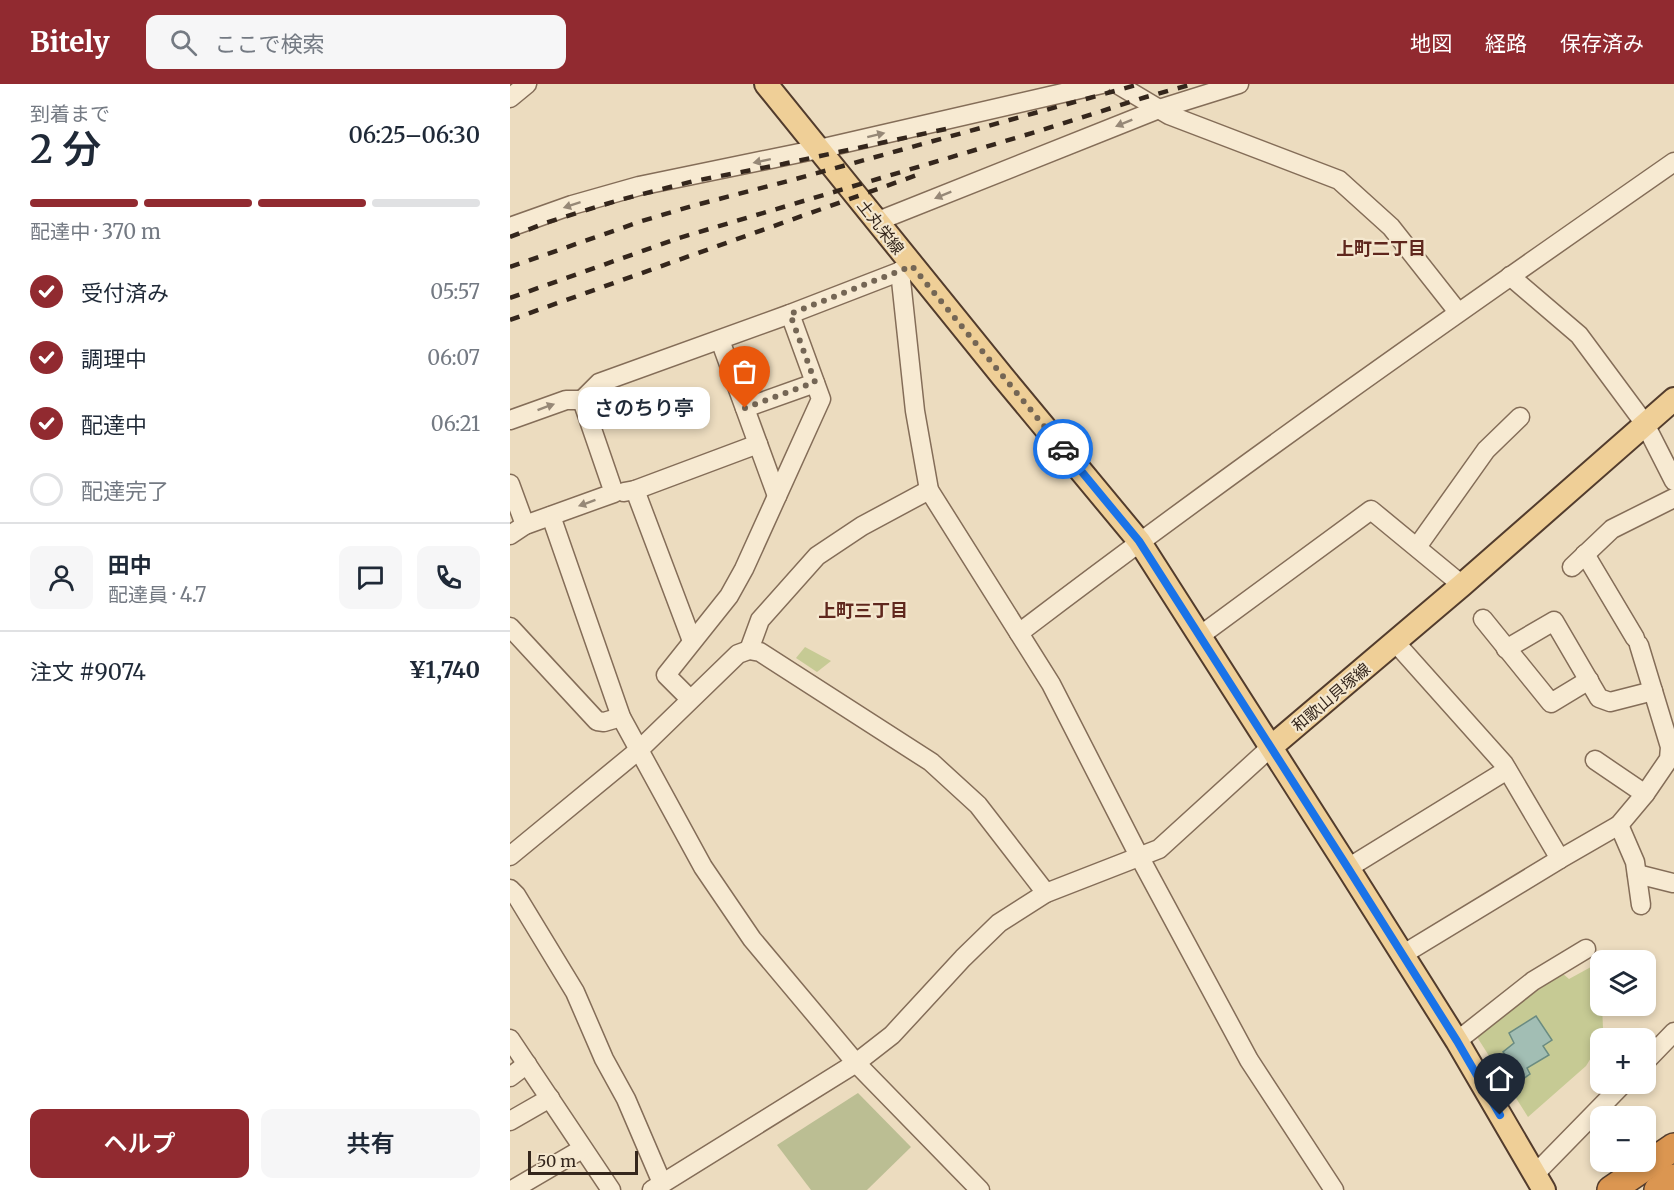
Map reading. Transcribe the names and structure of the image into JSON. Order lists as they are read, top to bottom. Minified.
{"streets":{"main road":["土丸栄線","和歌山貝塚線"]},"crossings":[["土丸栄線","和歌山貝塚線"]],"districts":["上町二丁目","上町三丁目"],"places":["さのちり亭"],"scale_bar":"50 m","page":{"header":"Bitely","search":"ここで検索","nav":["地図","経路","保存済み"],"heading":["2 分","到着まで","06:25–06:30"],"panel":["田中","配達員 · 4.7","注文 #9074","¥1,740"],"bar":"配達中 · 370 m","list":[["受付済み","05:57"],["調理中","06:07"],["配達中","06:21"],"配達完了"],"bubble":"さのちり亭","map_buttons":["+","−"],"buttons":["ヘルプ","共有"],"scale":"50 m"}}
